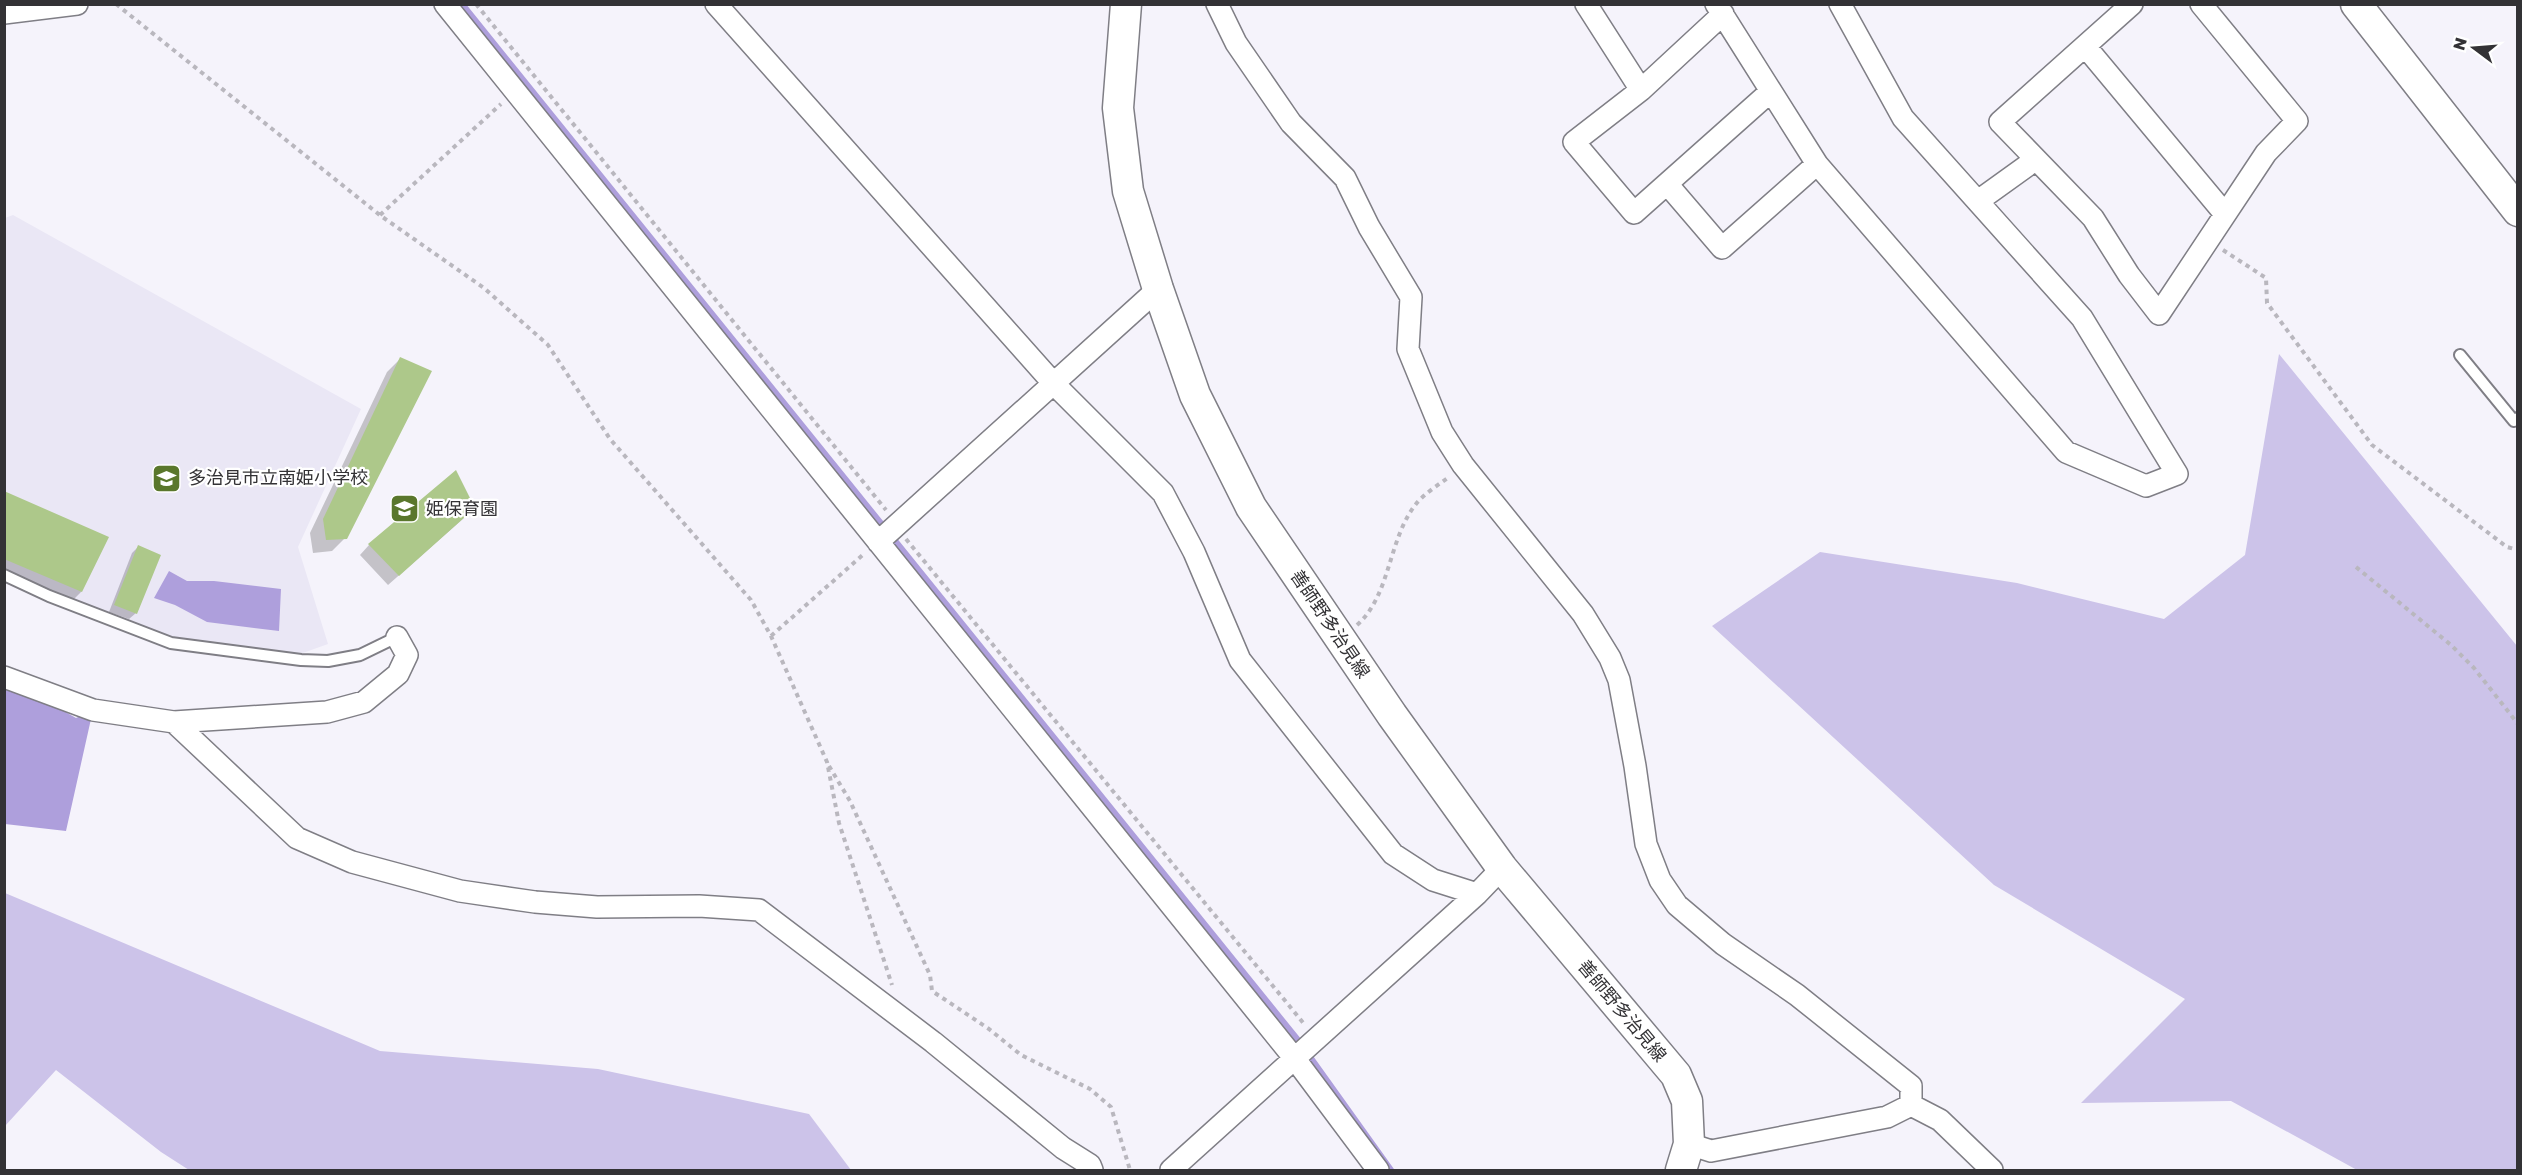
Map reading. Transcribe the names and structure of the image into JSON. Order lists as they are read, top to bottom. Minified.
{"streets":{"main road":["善師野多治見線"]},"places":{"school or university":["多治見市立南姫小学校","姫保育園"]},"north":"left"}
